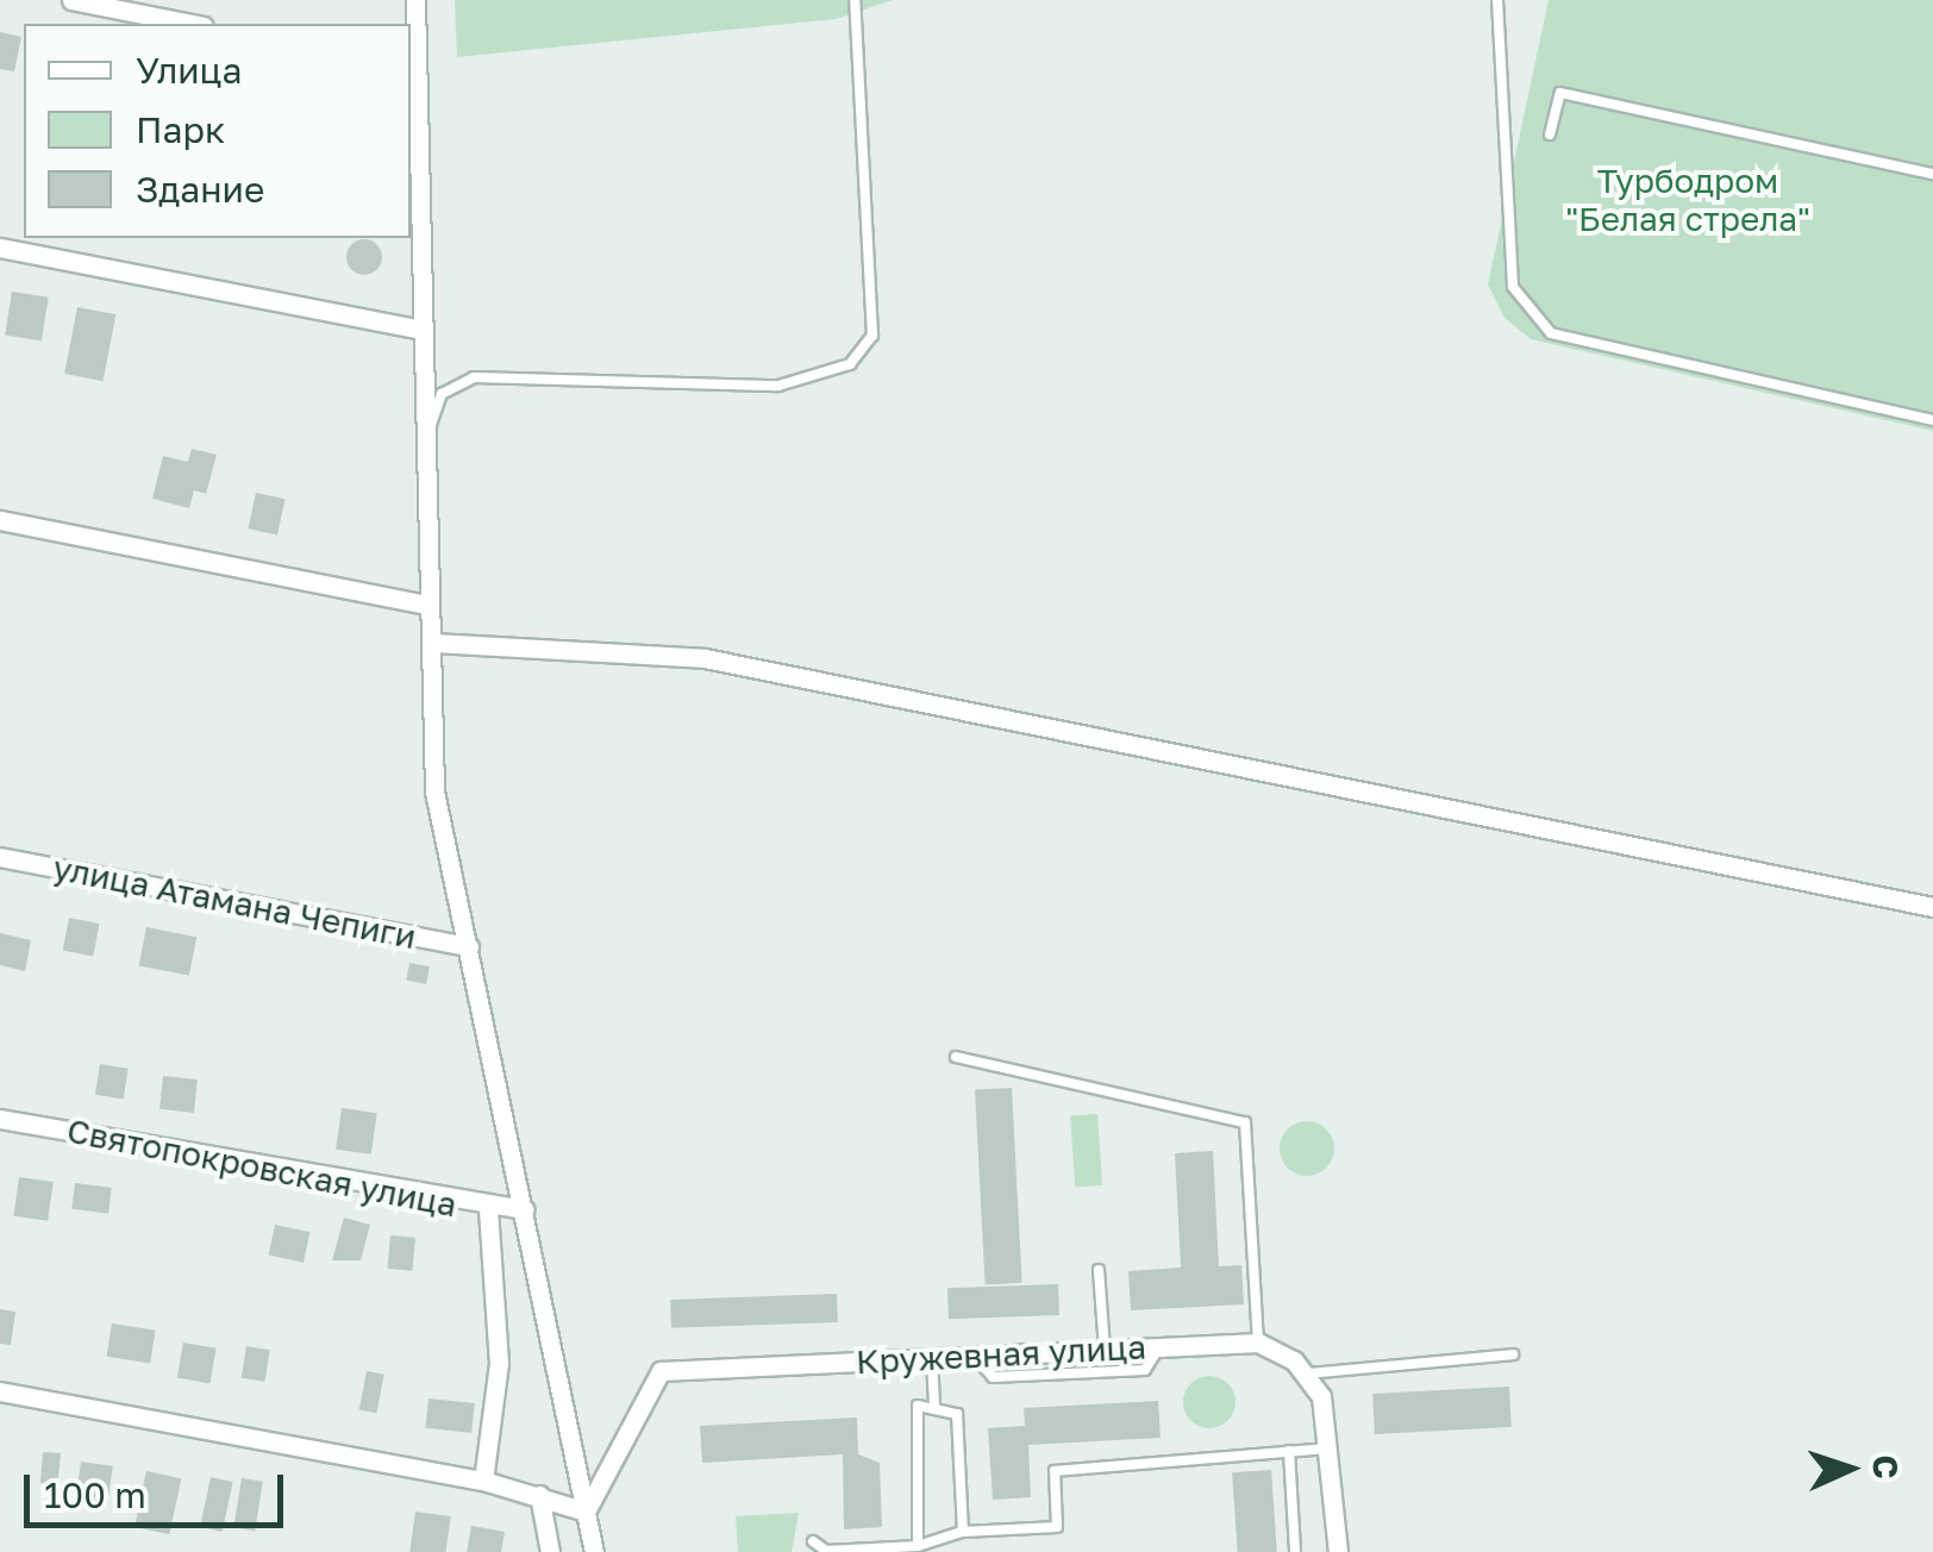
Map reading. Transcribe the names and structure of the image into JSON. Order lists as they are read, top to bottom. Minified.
{"streets":{"street":["улица Атамана Чепиги","Святопокровская улица","Кружевная улица"]},"parks":["Турбодром \"Белая стрела\""],"legend":["Улица","Парк","Здание"],"scale_bar":"100 m","north":"right"}
